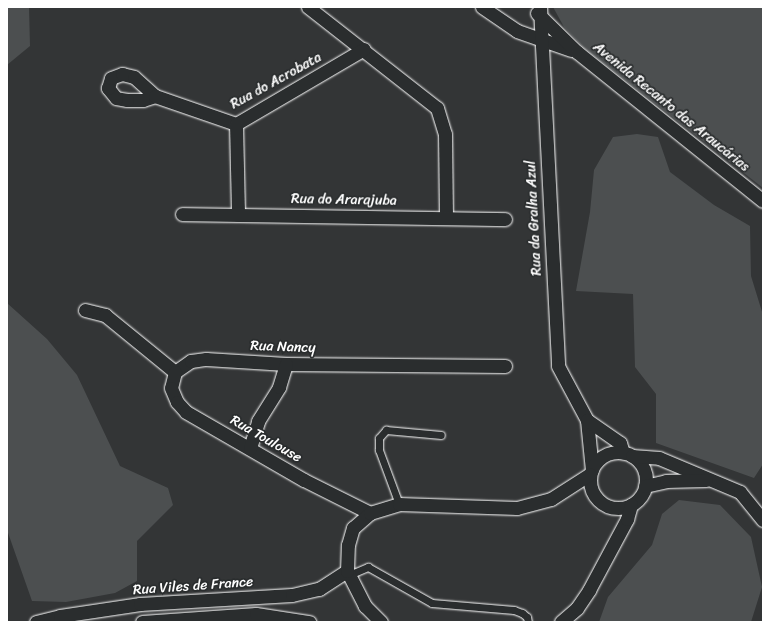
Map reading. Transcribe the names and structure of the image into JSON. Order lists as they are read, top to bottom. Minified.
{"streets":{"street":["Rua do Acrobata","Avenida Recanto das Araucárias","Rua do Ararajuba","Rua da Gralha Azul","Rua Nancy","Rua Toulouse","Rua Viles de France"]},"crossings":[["Avenida Recanto das Araucárias","Rua da Gralha Azul"],["Rua Nancy","Rua Toulouse"]]}
